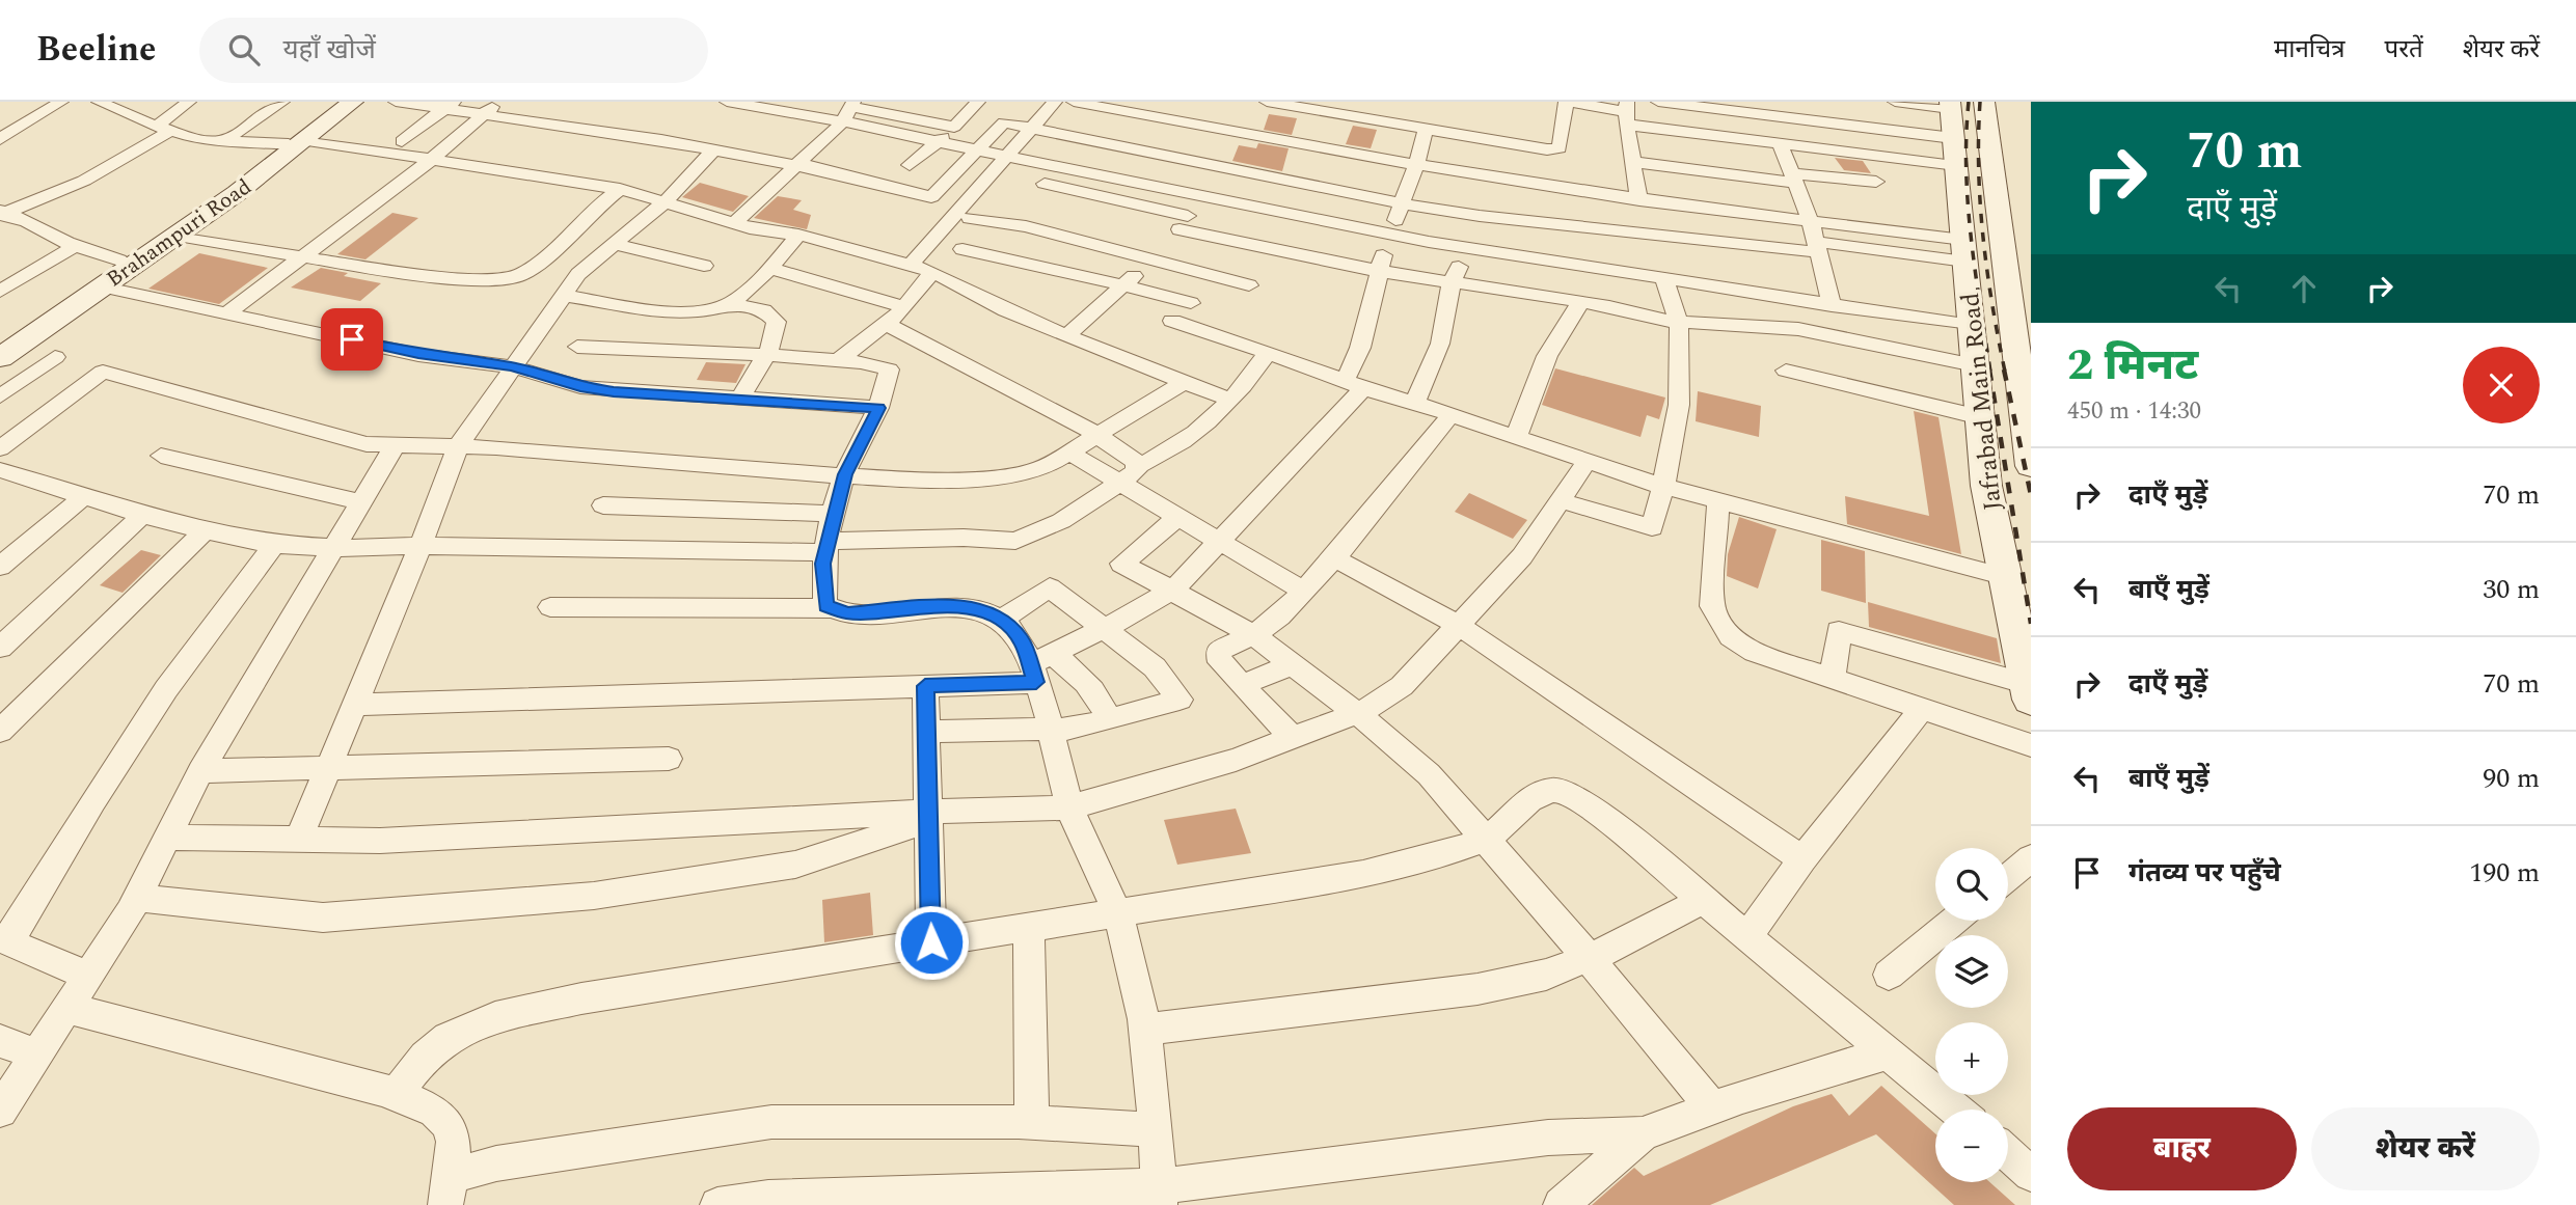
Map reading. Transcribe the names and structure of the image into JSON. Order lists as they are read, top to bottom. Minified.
{"streets":{"main road":["Brahampuri Road","Jafrabad Main Road"]},"page":{"header":"Beeline","search":"यहाँ खोजें","nav":["मानचित्र","परतें","शेयर करें"],"turn":["70 m","दाएँ मुड़ें"],"heading":["2 मिनट","450 m · 14:30"],"list":[{"name":"दाएँ मुड़ें","value":"70 m"},{"name":"बाएँ मुड़ें","value":"30 m"},{"name":"दाएँ मुड़ें","value":"70 m"},{"name":"बाएँ मुड़ें","value":"90 m"},{"name":"गंतव्य पर पहुँचे","value":"190 m"}],"map_buttons":["+","−"],"buttons":["बाहर","शेयर करें"]}}
